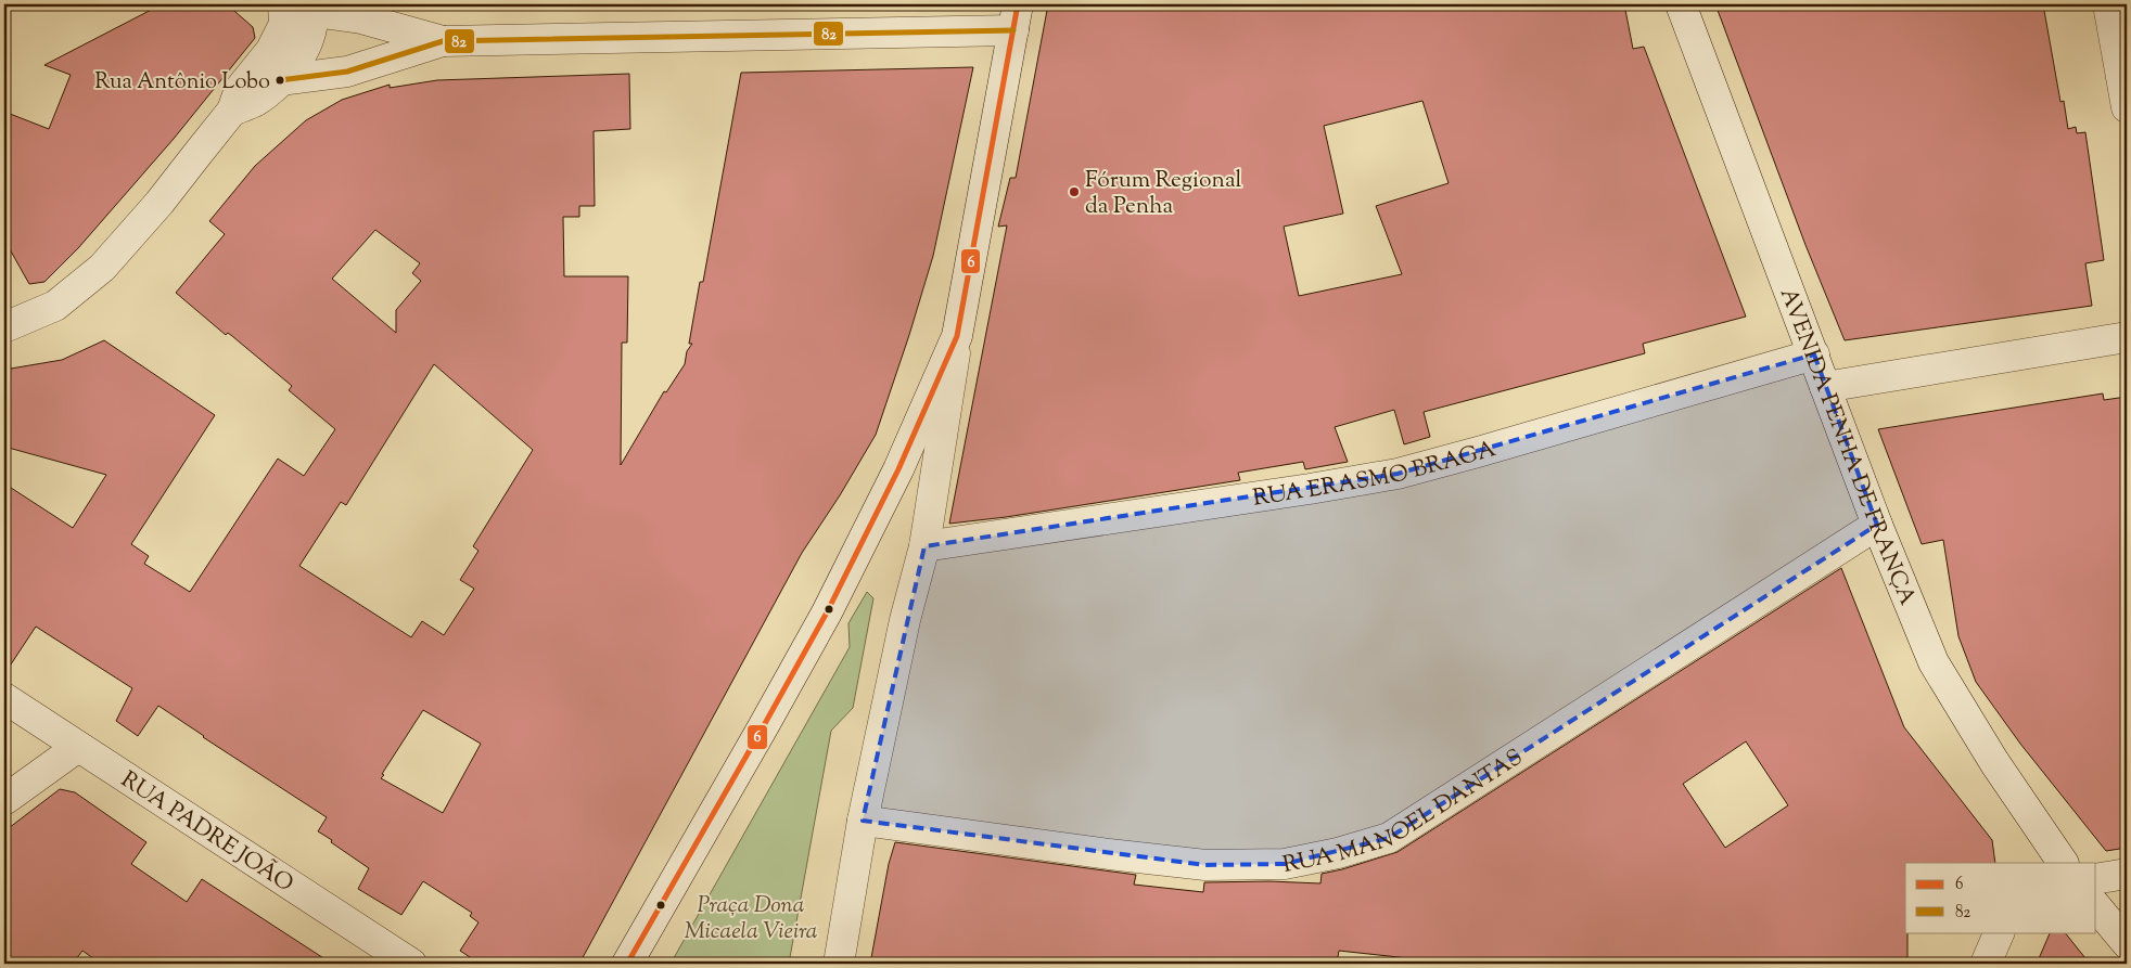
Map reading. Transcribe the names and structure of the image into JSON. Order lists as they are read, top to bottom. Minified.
{"streets":{"street":["AVENIDA PENHA DE FRANÇA","RUA ERASMO BRAGA","RUA MANOEL DANTAS","RUA PADRE JOÃO"]},"crossings":[["AVENIDA PENHA DE FRANÇA","RUA ERASMO BRAGA"],["AVENIDA PENHA DE FRANÇA","RUA MANOEL DANTAS"]],"parks":["Praça Dona Micaela Vieira"],"places":["Rua Antônio Lobo","Fórum Regional da Penha"],"lines":["transit line 6","transit line 82"],"legend":["6","82"]}
